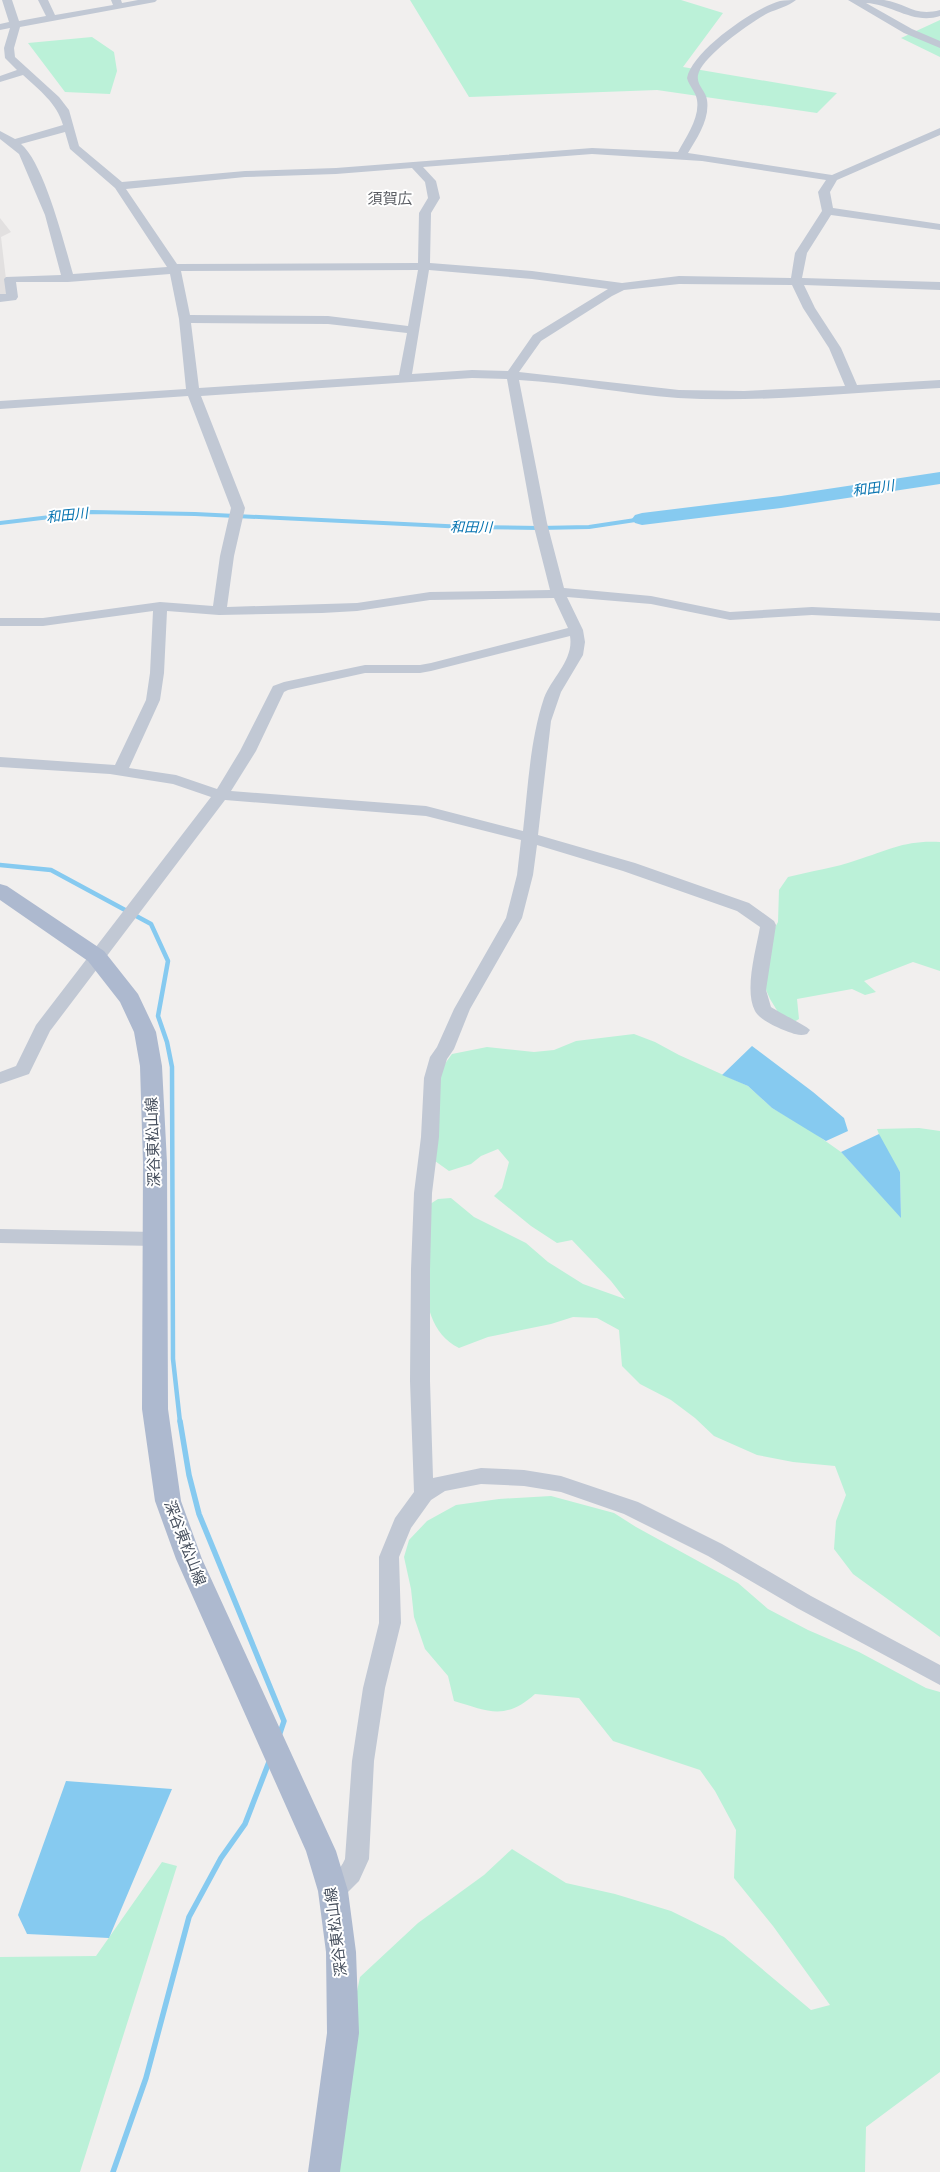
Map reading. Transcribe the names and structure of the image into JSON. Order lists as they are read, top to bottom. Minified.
{"streets":{"main road":["深谷東松山線"]},"districts":["須賀広"],"water":["和田川"]}
